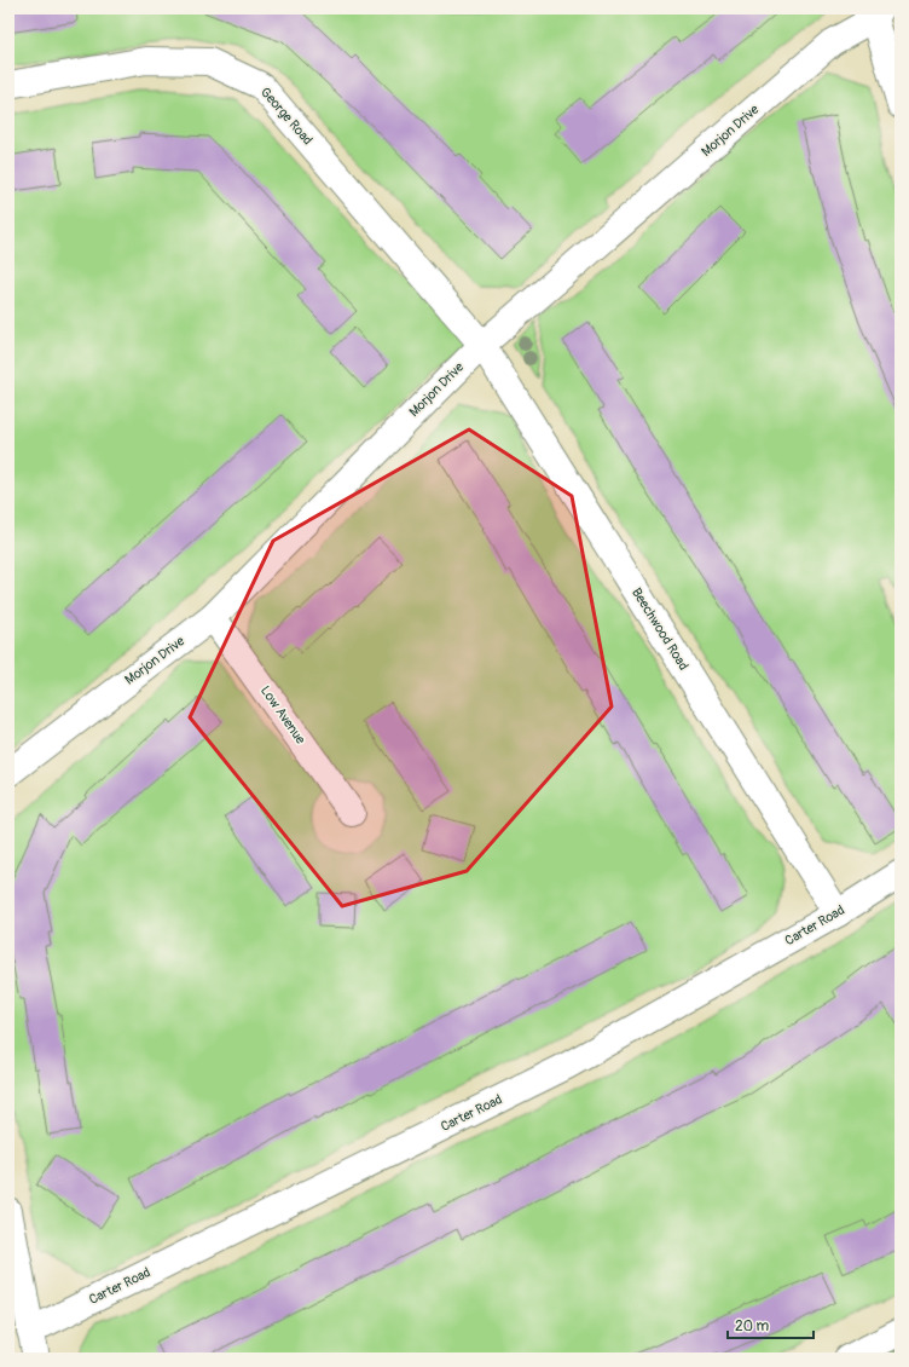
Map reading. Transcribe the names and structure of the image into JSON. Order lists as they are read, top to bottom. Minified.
{"streets":{"main road":["George Road","Morjon Drive","Beechwood Road","Low Avenue","Carter Road"]},"crossings":[["George Road","Morjon Drive"],["George Road","Beechwood Road"],["Morjon Drive","Beechwood Road"],["Morjon Drive","Low Avenue"],["Beechwood Road","Carter Road"]],"scale_bar":"20 m"}
